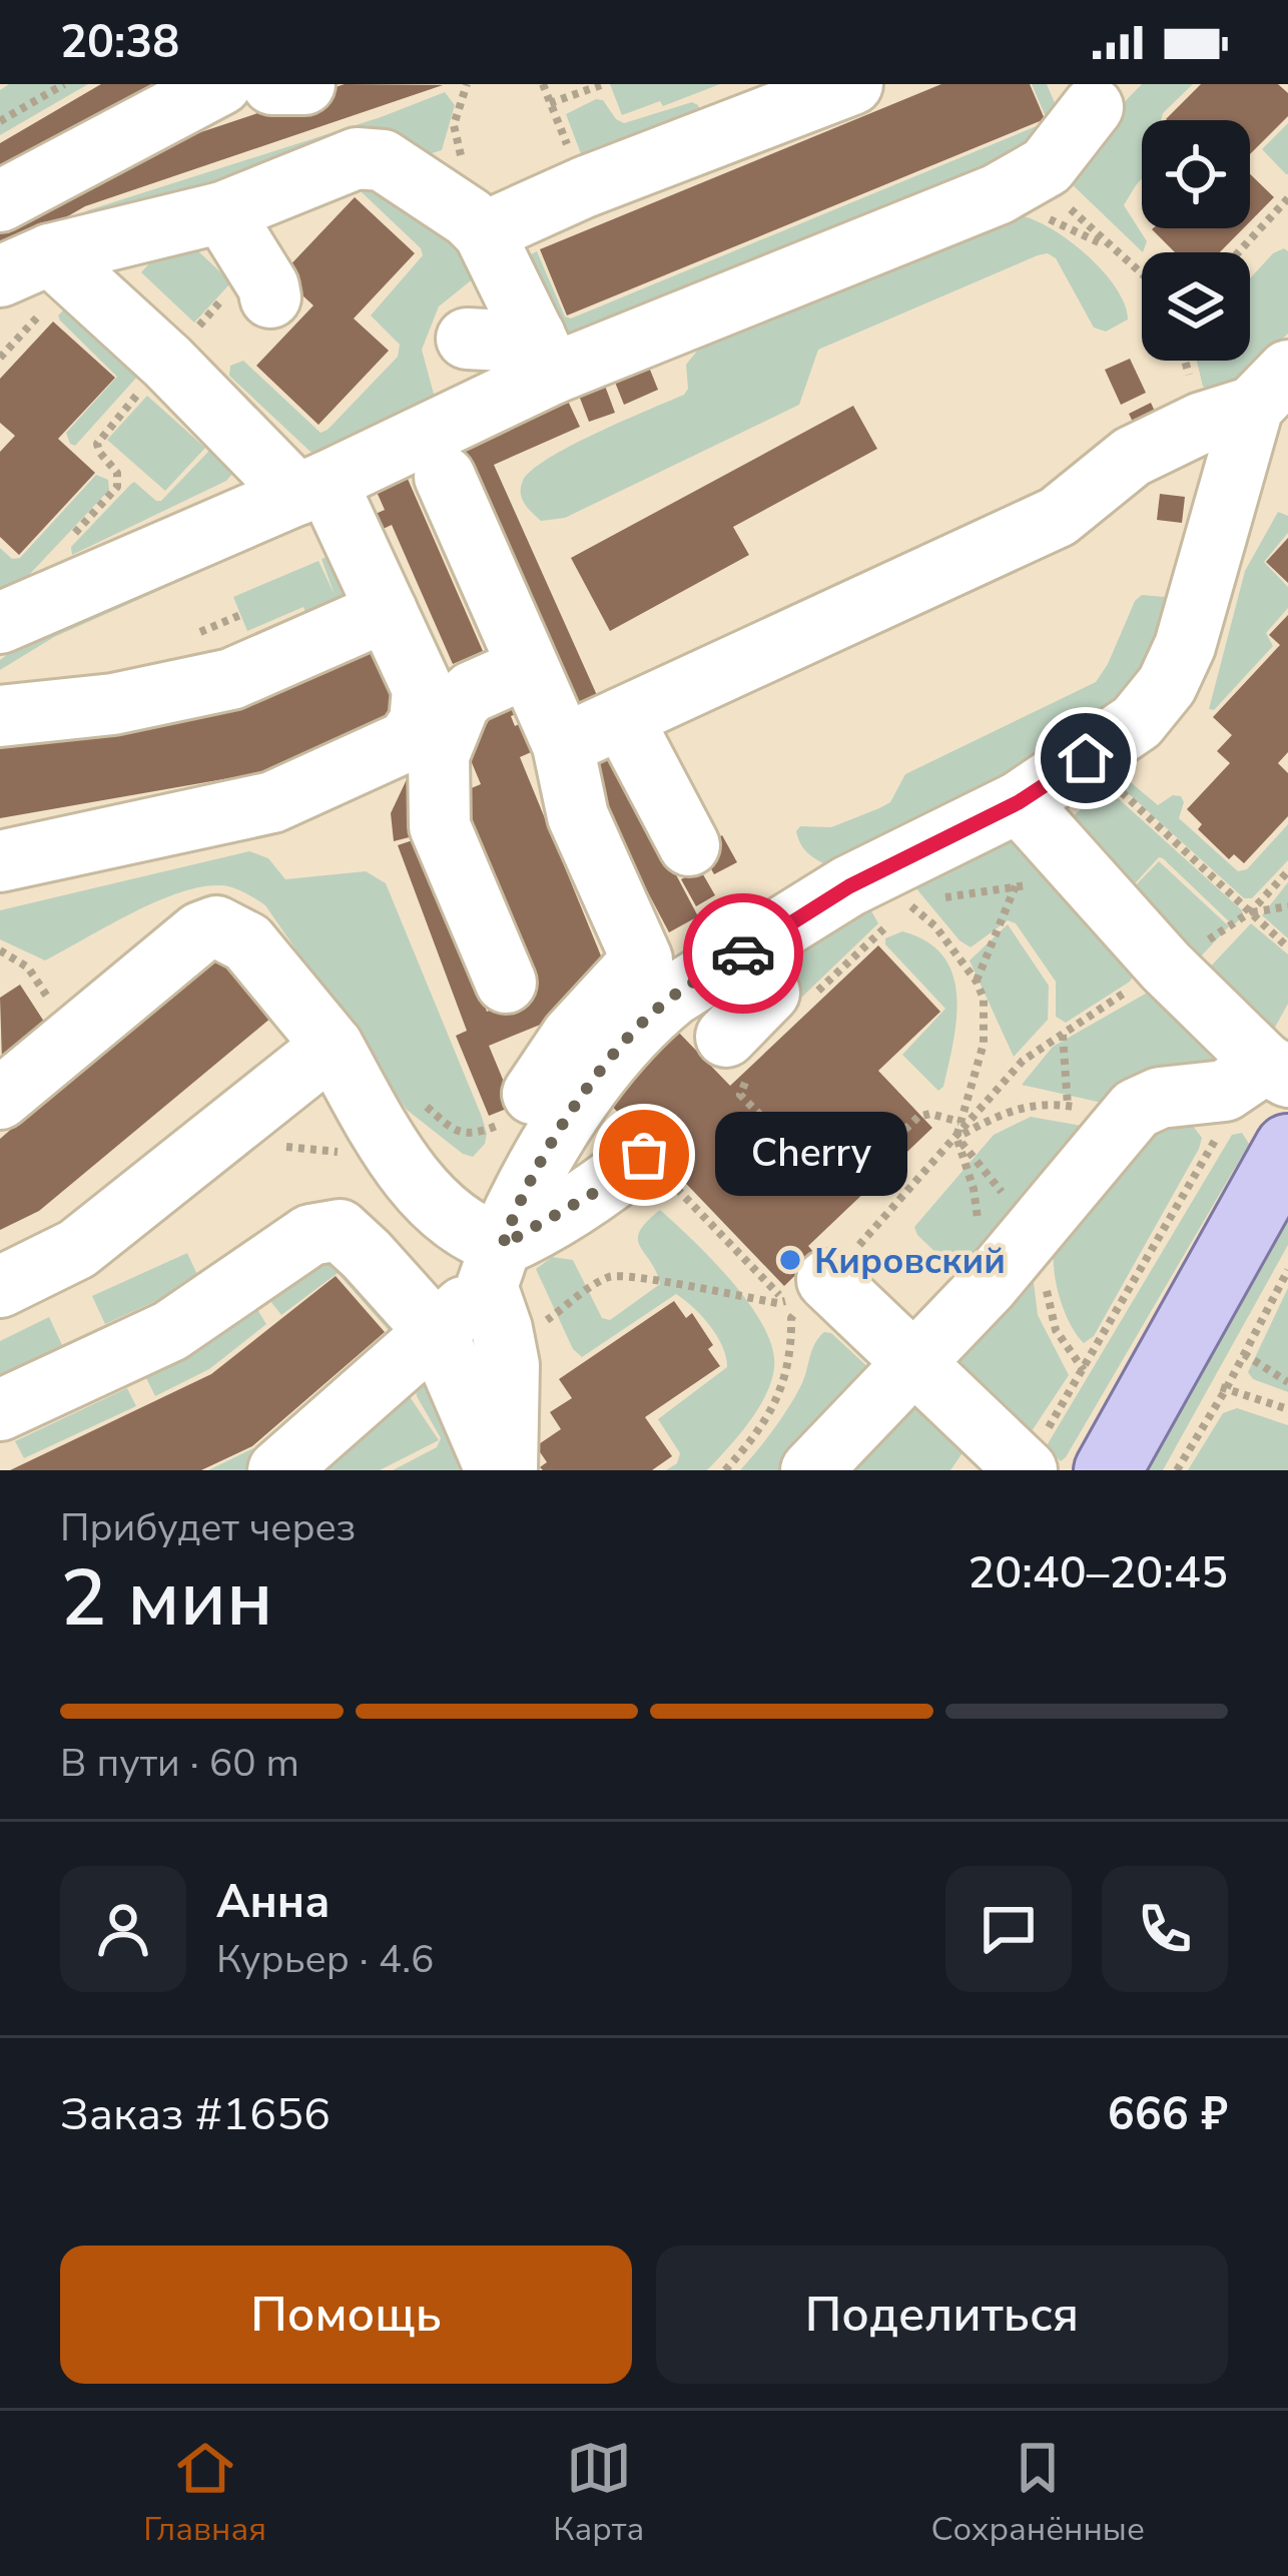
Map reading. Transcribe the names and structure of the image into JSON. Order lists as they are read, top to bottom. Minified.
{"places":["Cherry","Кировский"],"page":{"status":"20:38","bubble":"Cherry","heading":["2 мин","Прибудет через","20:40–20:45"],"panel":["Анна","Курьер · 4.6","Заказ #1656","666 ₽"],"bar":"В пути · 60 m","buttons":["Помощь","Поделиться"],"tabs":["Главная","Карта","Сохранённые"]}}
